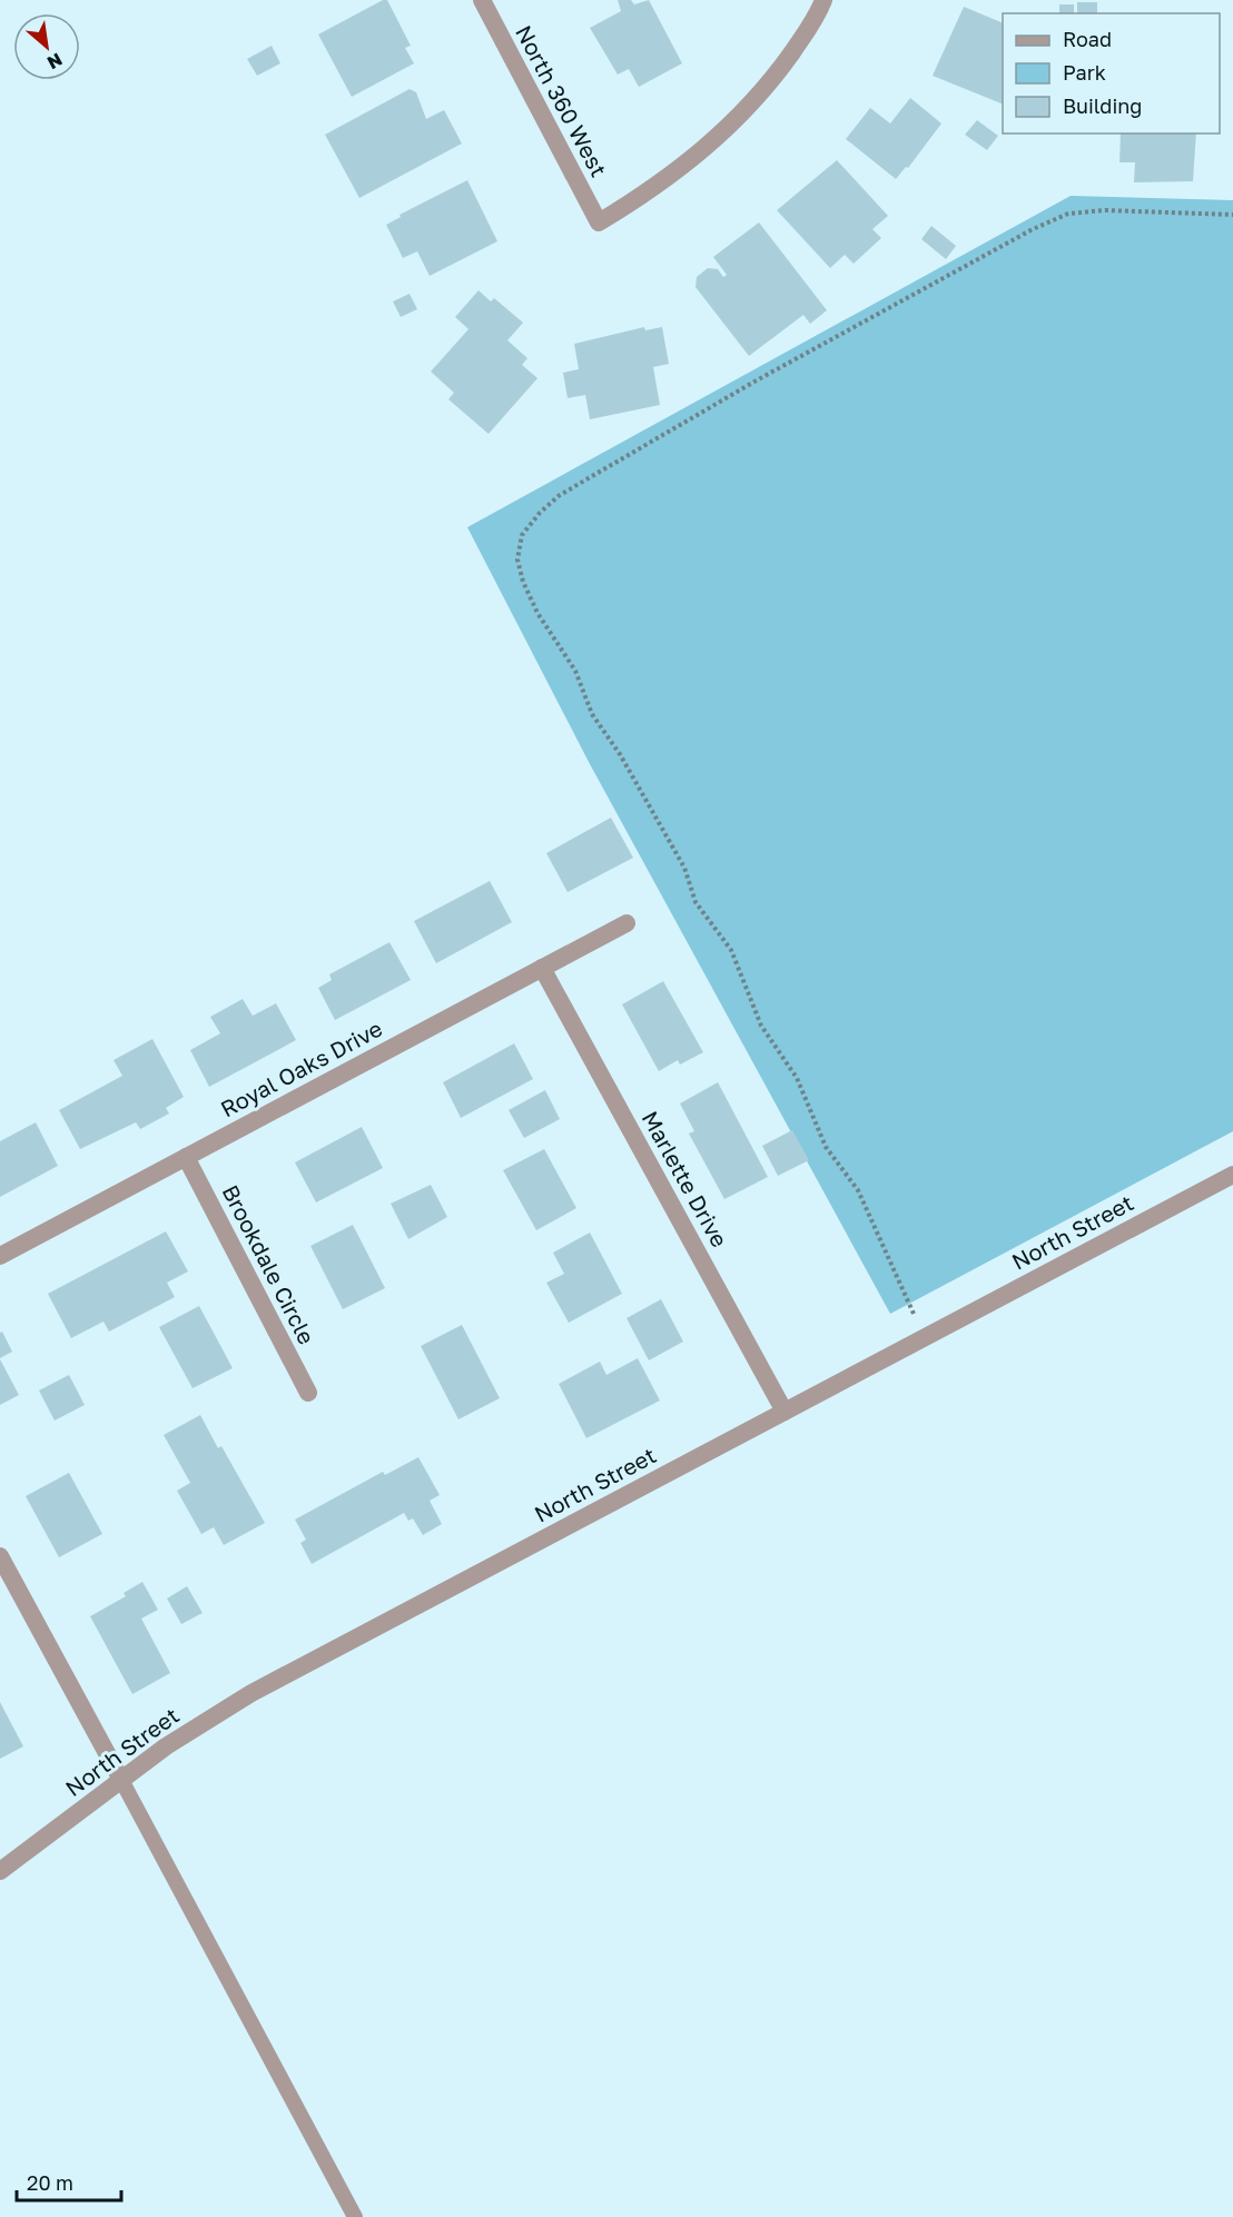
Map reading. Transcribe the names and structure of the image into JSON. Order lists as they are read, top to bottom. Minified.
{"streets":{"street":["North 360 West","Royal Oaks Drive","Marlette Drive","North Street","Brookdale Circle"]},"crossings":[["Royal Oaks Drive","Marlette Drive"],["Royal Oaks Drive","Brookdale Circle"],["Marlette Drive","North Street"]],"legend":["Road","Park","Building"],"scale_bar":"20 m","north":"bottom right"}
